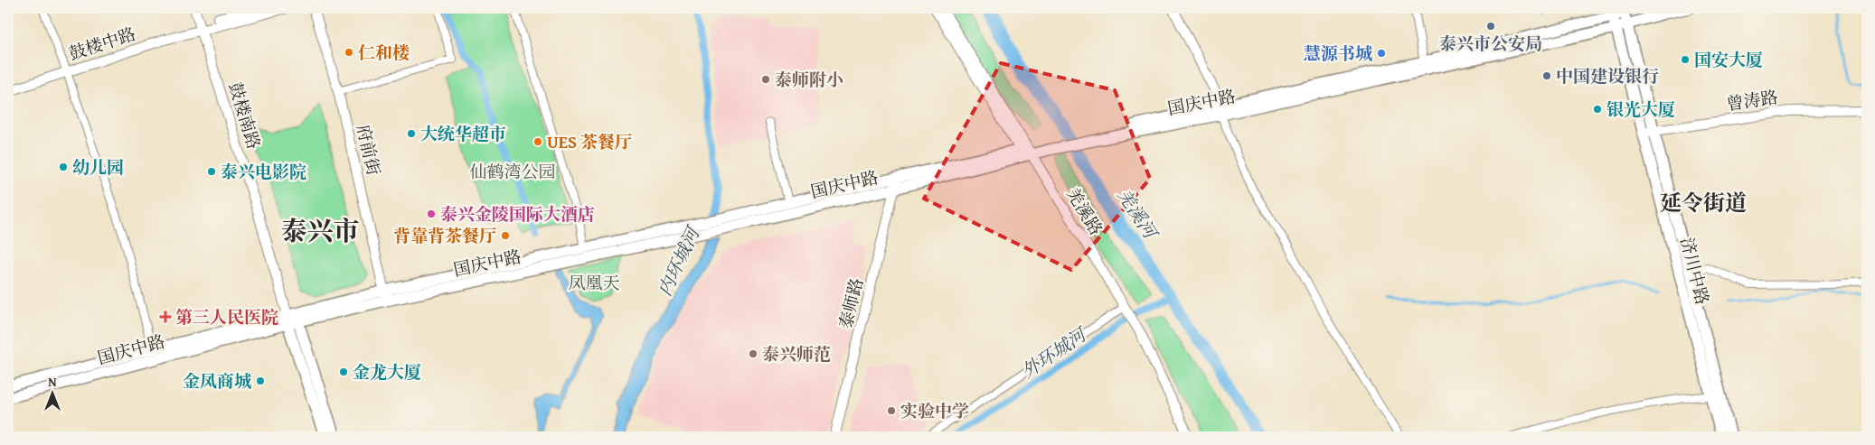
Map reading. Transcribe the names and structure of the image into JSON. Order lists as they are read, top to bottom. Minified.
{"streets":{"main road":["国庆中路","鼓楼南路","济川中路"],"street":["鼓楼中路","曾涛路","府前街","羌溪路","泰师路"]},"crossings":[["鼓楼中路","鼓楼南路"],["曾涛路","济川中路"],["国庆中路","鼓楼南路"],["国庆中路","府前街"],["国庆中路","羌溪路"],["国庆中路","济川中路"],["国庆中路","泰师路"]],"districts":["延令街道","泰兴市"],"water":["羌溪河","内环城河","外环城河"],"parks":["仙鹤湾公园","凤凰天"],"places":{"other":["泰兴市公安局","仁和楼","慧源书城","国安大厦","中国建设银行","泰师附小","银光大厦","大统华超市","UES 茶餐厅","幼儿园","泰兴电影院","泰兴金陵国际大酒店","背靠背茶餐厅","泰兴师范","金龙大厦","金凤商城","实验中学"],"health":["第三人民医院"]},"north":"top"}
